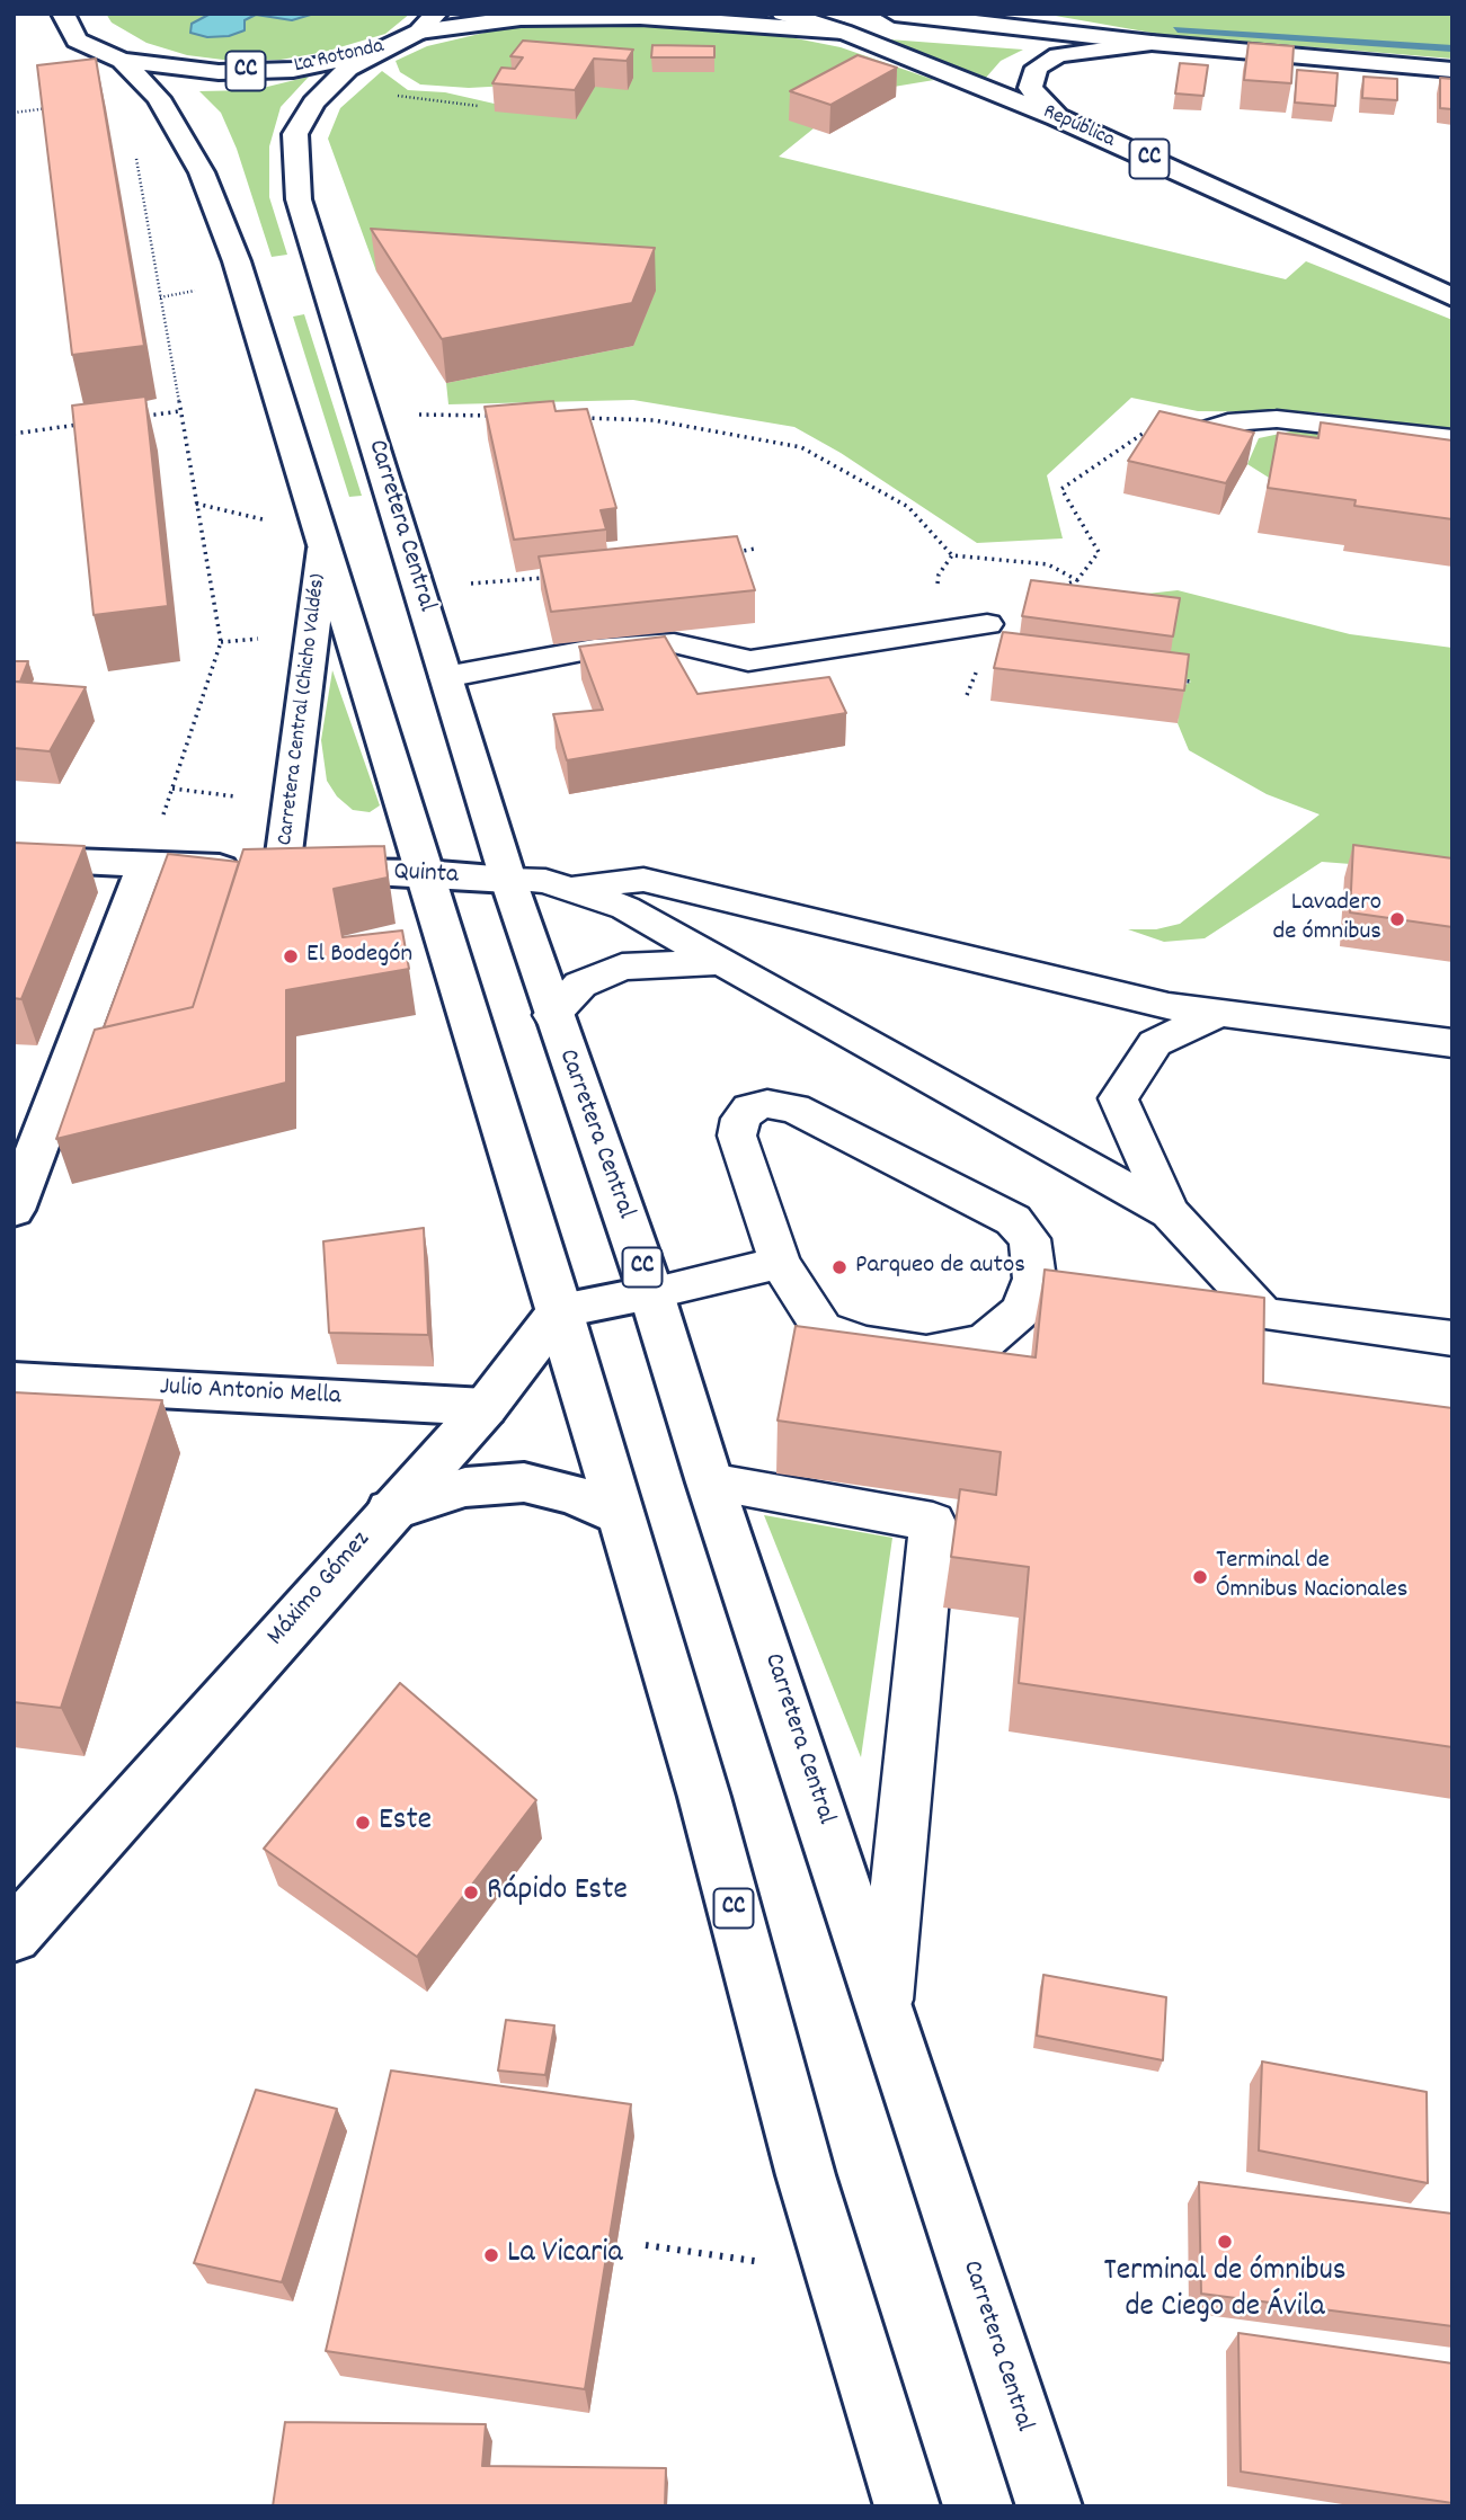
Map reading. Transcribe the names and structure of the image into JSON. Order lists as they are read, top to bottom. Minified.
{"streets":{"main road":["La Rotonda","CC","República","Carretera Central","Carretera Central (Chicho Valdés)","Quinta","Julio Antonio Mella","Máximo Gómez"]},"crossings":[["La Rotonda","CC"],["La Rotonda","Carretera Central"],["CC","Carretera Central (Chicho Valdés)"],["CC","Quinta"],["CC","Máximo Gómez"],["Carretera Central","Quinta"],["Carretera Central (Chicho Valdés)","Quinta"],["Julio Antonio Mella","Máximo Gómez"]],"places":["Lavadero de ómnibus","El Bodegón","Parqueo de autos","Terminal de Ómnibus Nacionales","Este","Rápido Este","Terminal de ómnibus de Ciego de Ávila","La Vicaria"]}
